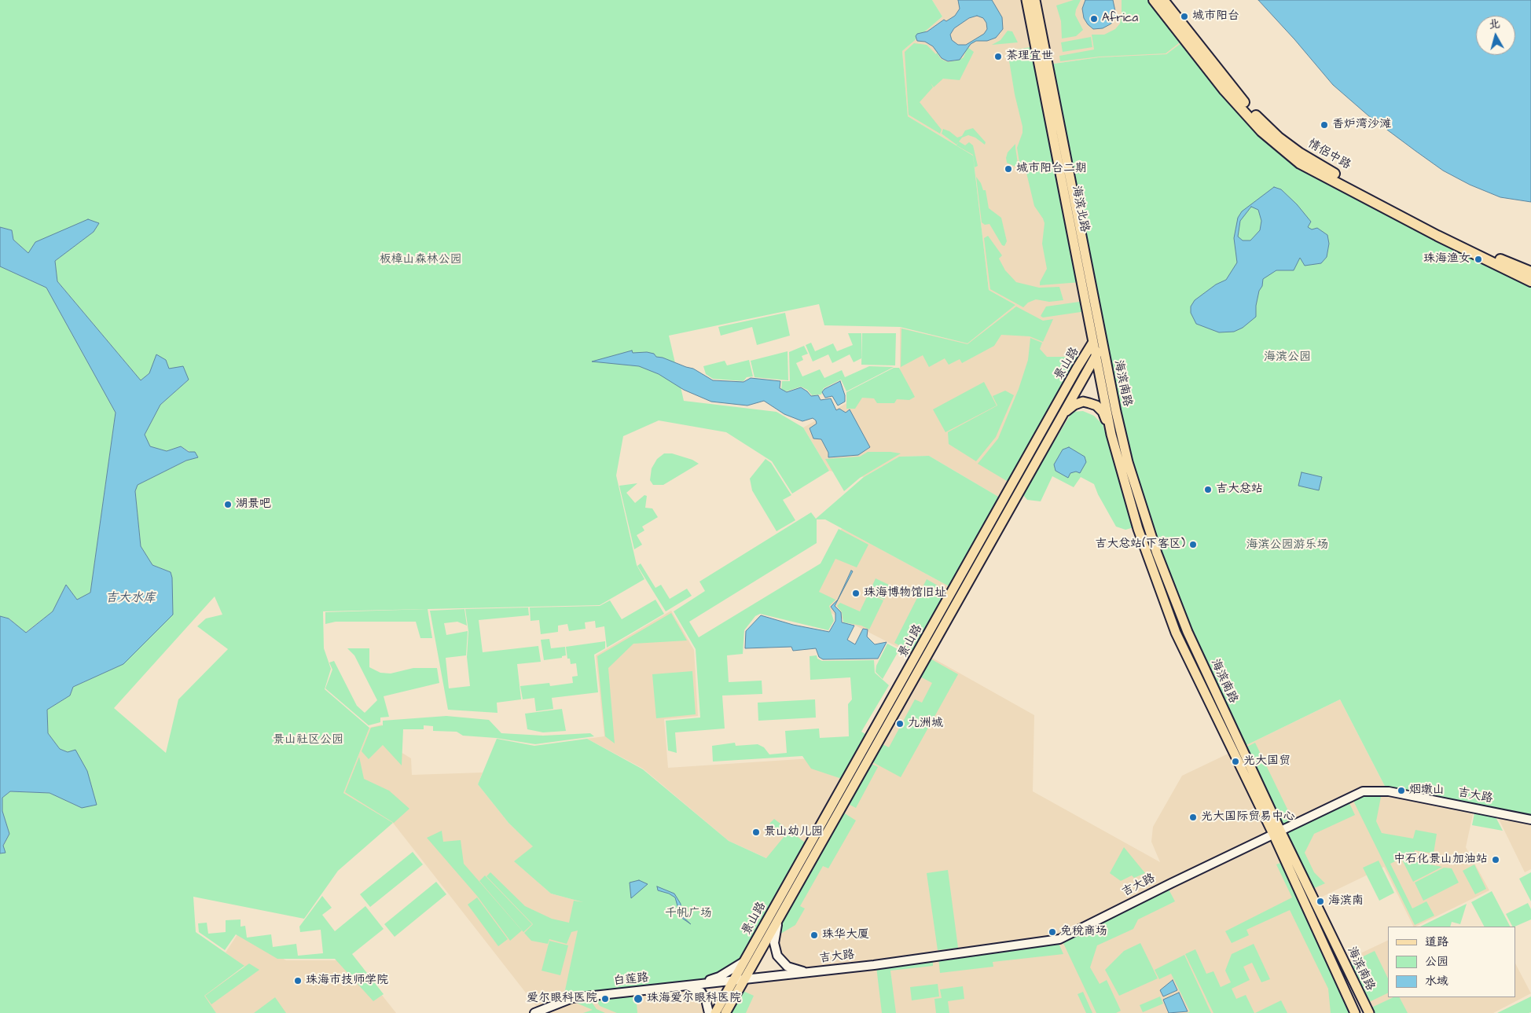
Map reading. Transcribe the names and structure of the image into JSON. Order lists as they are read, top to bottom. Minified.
{"streets":{"highway":["情侶中路"],"main road":["海滨北路","景山路","海滨南路","吉大路","白莲路"]},"crossings":[["海滨北路","景山路"],["海滨北路","海滨南路"],["景山路","海滨南路"],["景山路","吉大路"],["景山路","白莲路"],["海滨南路","吉大路"],["吉大路","白莲路"]],"water":["吉大水库"],"parks":["板樟山森林公园","海滨公园","海滨公园游乐场","景山社区公园","千帆广场"],"places":["城市阳台","Africa","茶理宜世","香炉湾沙滩","城市阳台二期","珠海渔女","吉大总站","湖景吧","吉大总站(下客区)","珠海博物馆旧址","九洲城","光大国贸","烟墩山","光大国际贸易中心","景山幼儿园","中石化景山加油站","海滨南","免税商场","珠华大厦","珠海市技师学院","爱尔眼科医院","珠海爱尔眼科医院"],"legend":["道路","公园","水域"],"north":"top"}
